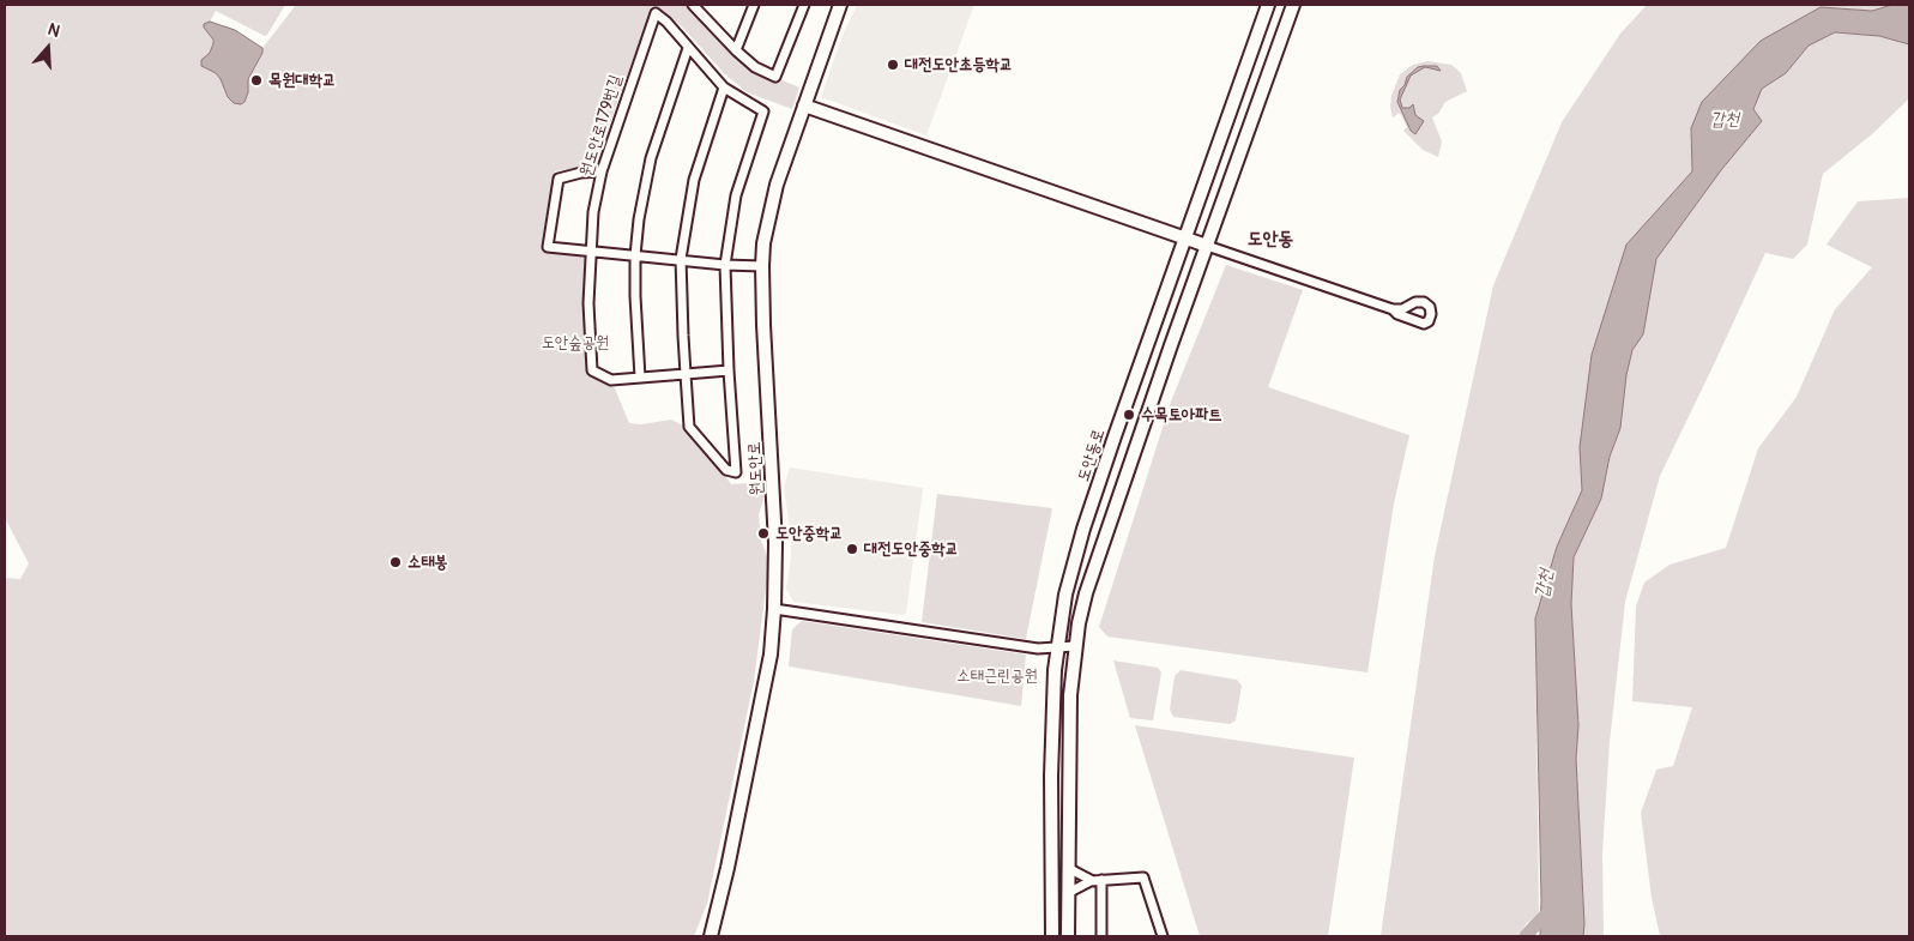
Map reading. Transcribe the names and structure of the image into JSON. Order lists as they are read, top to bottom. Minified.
{"streets":{"main road":["도안동로","원도안로"],"street":["원도안로179번길"]},"districts":["도안동"],"water":["갑천"],"parks":["도안숲공원","소태근린공원"],"places":["대전도안초등학교","목원대학교","수목토아파트","도안중학교","대전도안중학교","소태봉"],"north":"top"}
